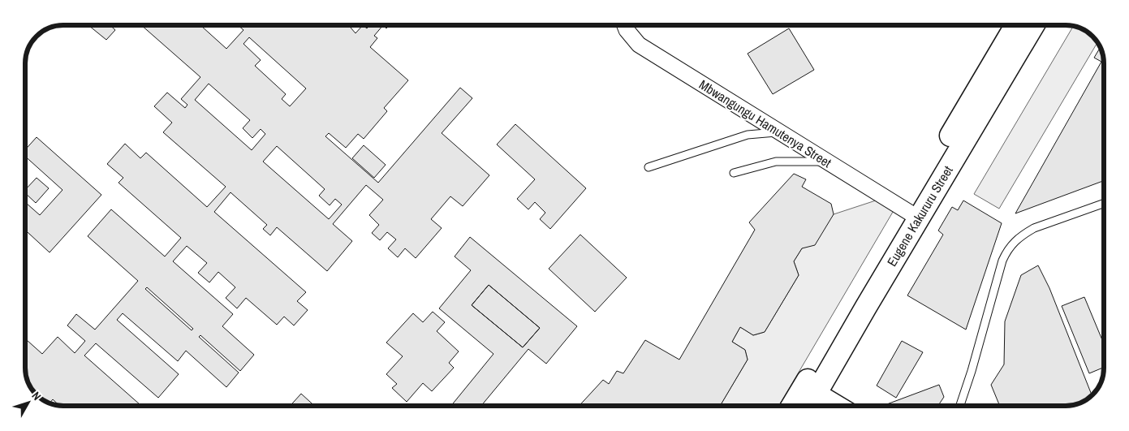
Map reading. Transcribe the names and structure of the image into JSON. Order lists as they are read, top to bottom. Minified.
{"streets":{"main road":["Eugene Kakururu Street"],"street":["Mbwangungu Hamutenya Street"]},"crossings":[["Mbwangungu Hamutenya Street","Eugene Kakururu Street"]],"north":"top right"}
